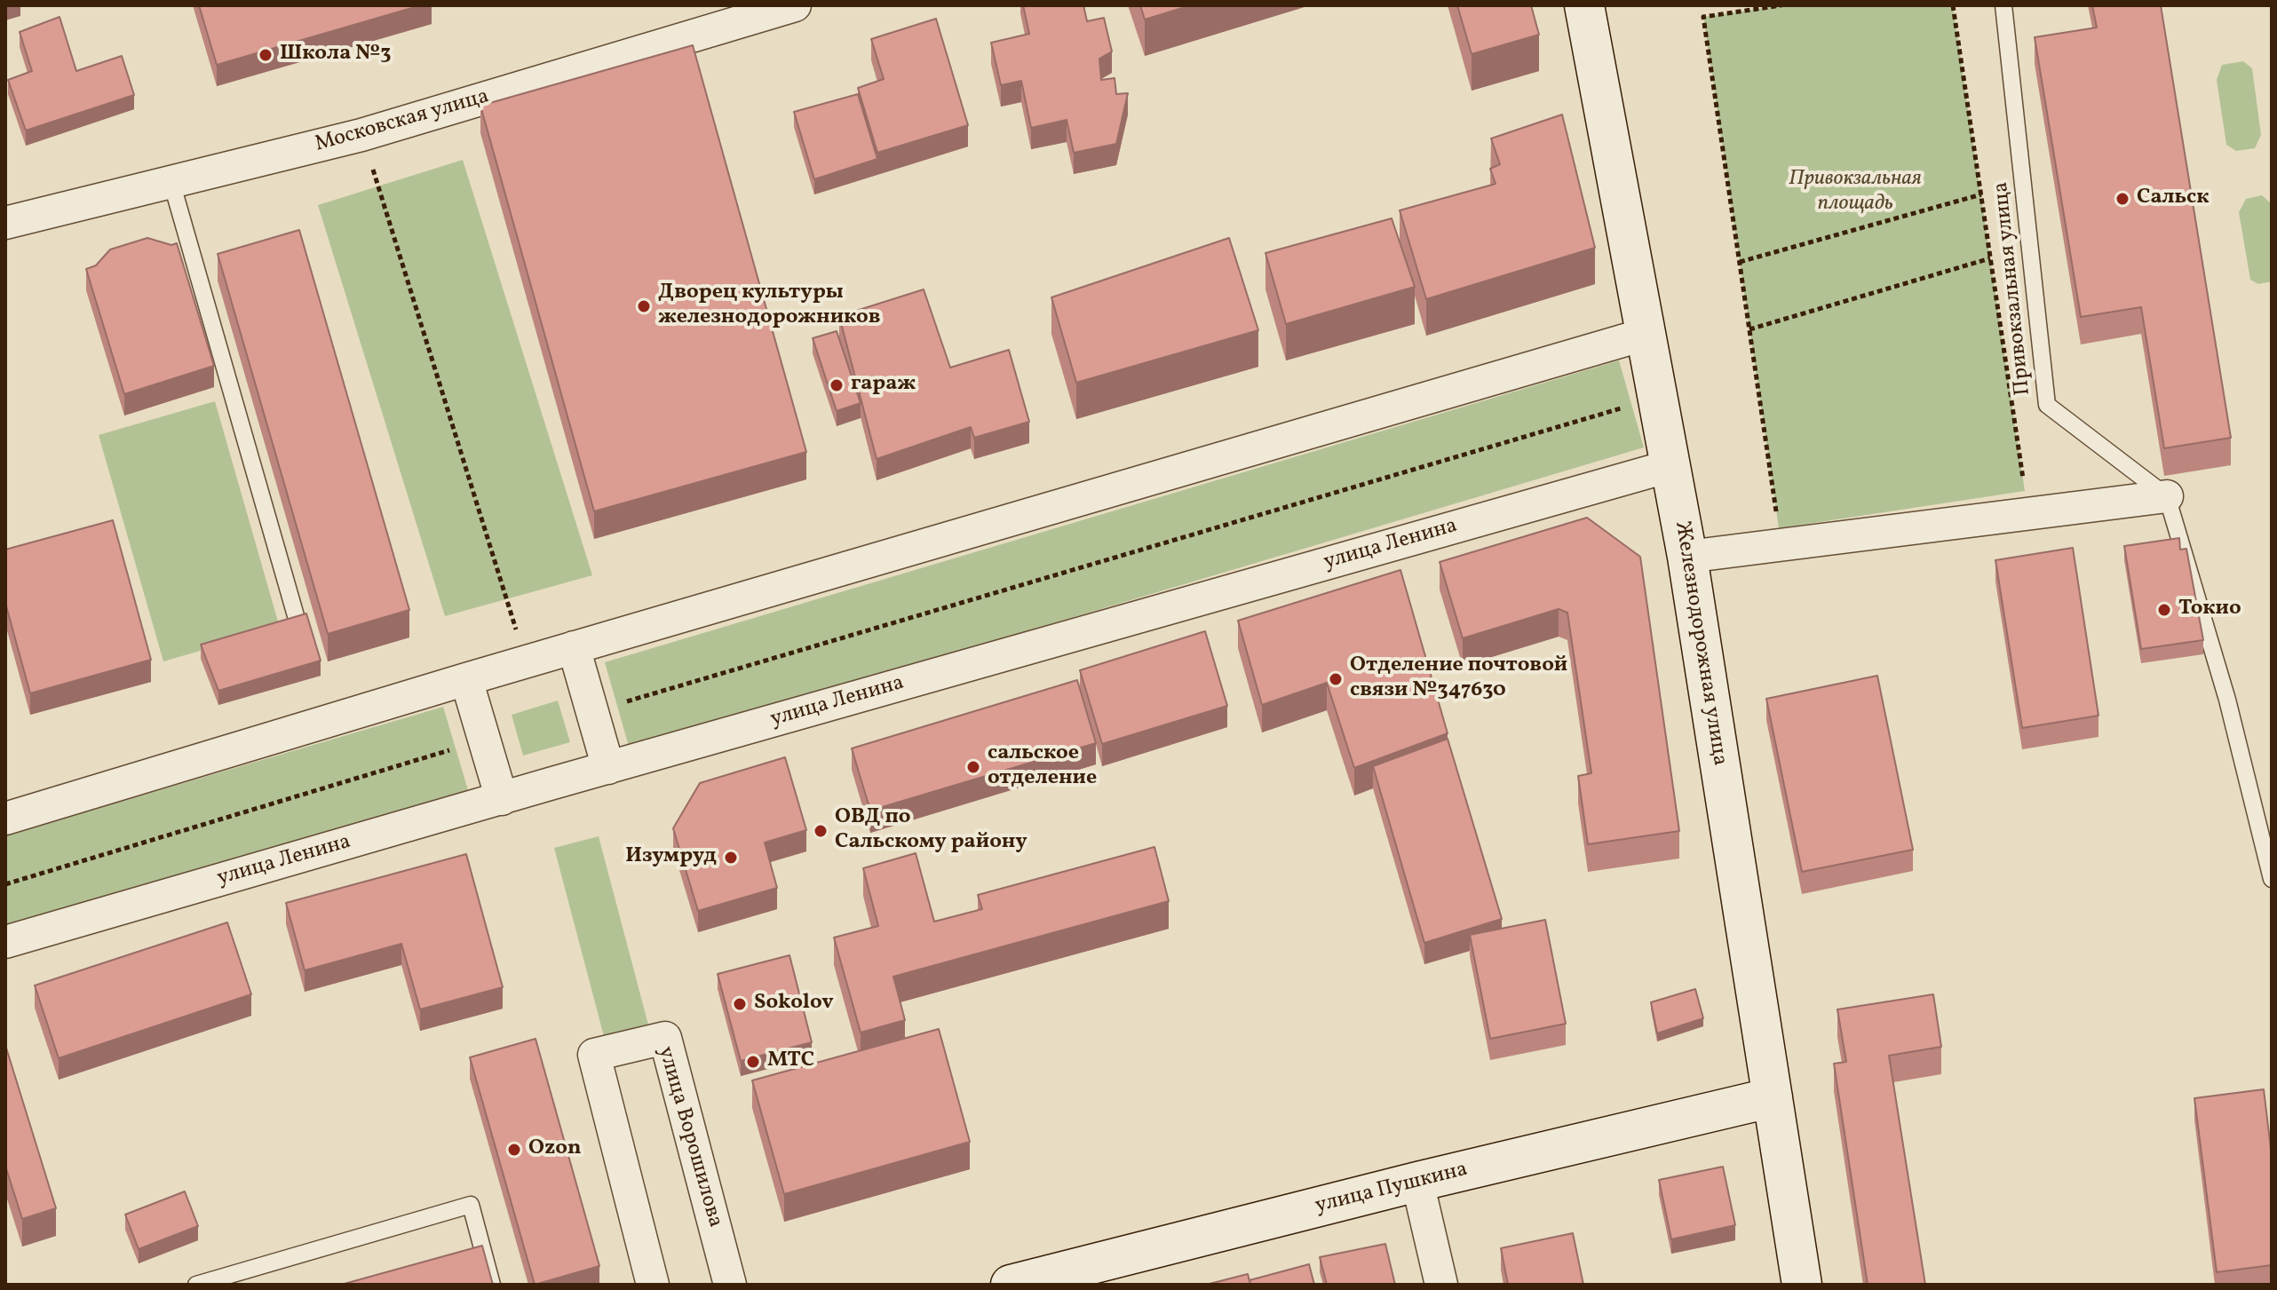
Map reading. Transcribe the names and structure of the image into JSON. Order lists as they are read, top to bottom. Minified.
{"streets":{"main road":["Железнодорожная улица","улица Пушкина"],"street":["Московская улица","улица Ленина","улица Ворошилова"],"lane":["Привокзальная улица"]},"crossings":[["улица Ленина","Железнодорожная улица"],["Железнодорожная улица","улица Пушкина"]],"parks":["Привокзальная площадь"],"places":["Школа №3","Сальск","Дворец культуры железнодорожников","гараж","Токио","Отделение почтовой связи №347630","сальское отделение","ОВД по Сальскому району","Изумруд","Sokolov","МТС","Ozon"]}
